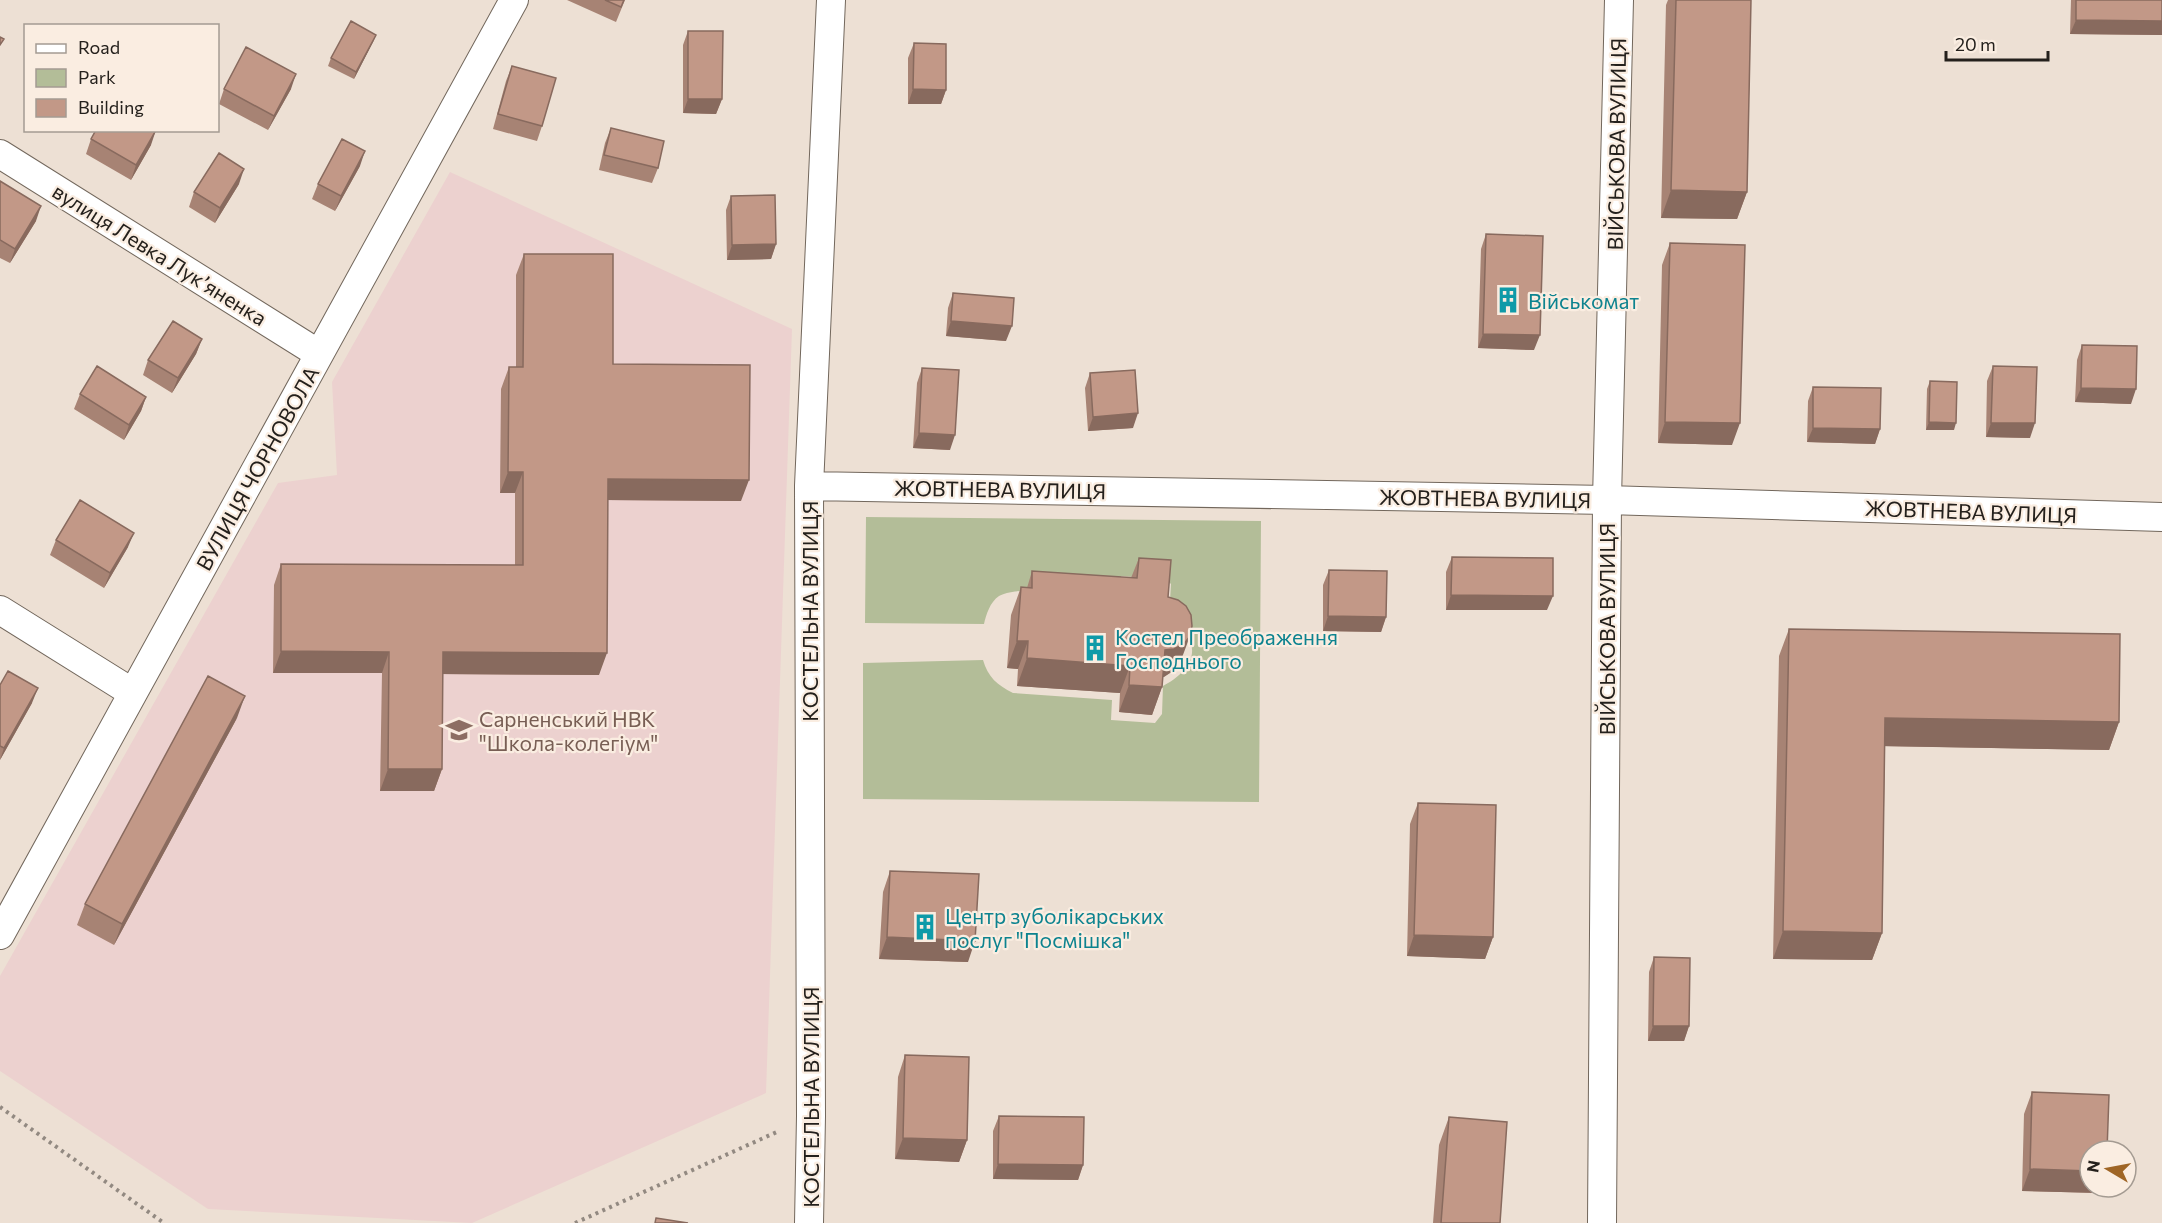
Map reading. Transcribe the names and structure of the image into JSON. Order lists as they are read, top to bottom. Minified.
{"streets":{"street":["ВІЙСЬКОВА ВУЛИЦЯ","вулиця Левка Лукʼяненка","ВУЛИЦЯ ЧОРНОВОЛА","ЖОВТНЕВА ВУЛИЦЯ","КОСТЕЛЬНА ВУЛИЦЯ"]},"crossings":[["ВІЙСЬКОВА ВУЛИЦЯ","ЖОВТНЕВА ВУЛИЦЯ"],["вулиця Левка Лукʼяненка","ВУЛИЦЯ ЧОРНОВОЛА"],["ЖОВТНЕВА ВУЛИЦЯ","КОСТЕЛЬНА ВУЛИЦЯ"]],"places":{"building":["Військомат","Костел Преображення Господнього","Центр зуболікарських послуг \"Посмішка\""],"school or university":["Сарненський НВК \"Школа-колегіум\""]},"legend":["Road","Park","Building"],"scale_bar":"20 m","north":"left"}
